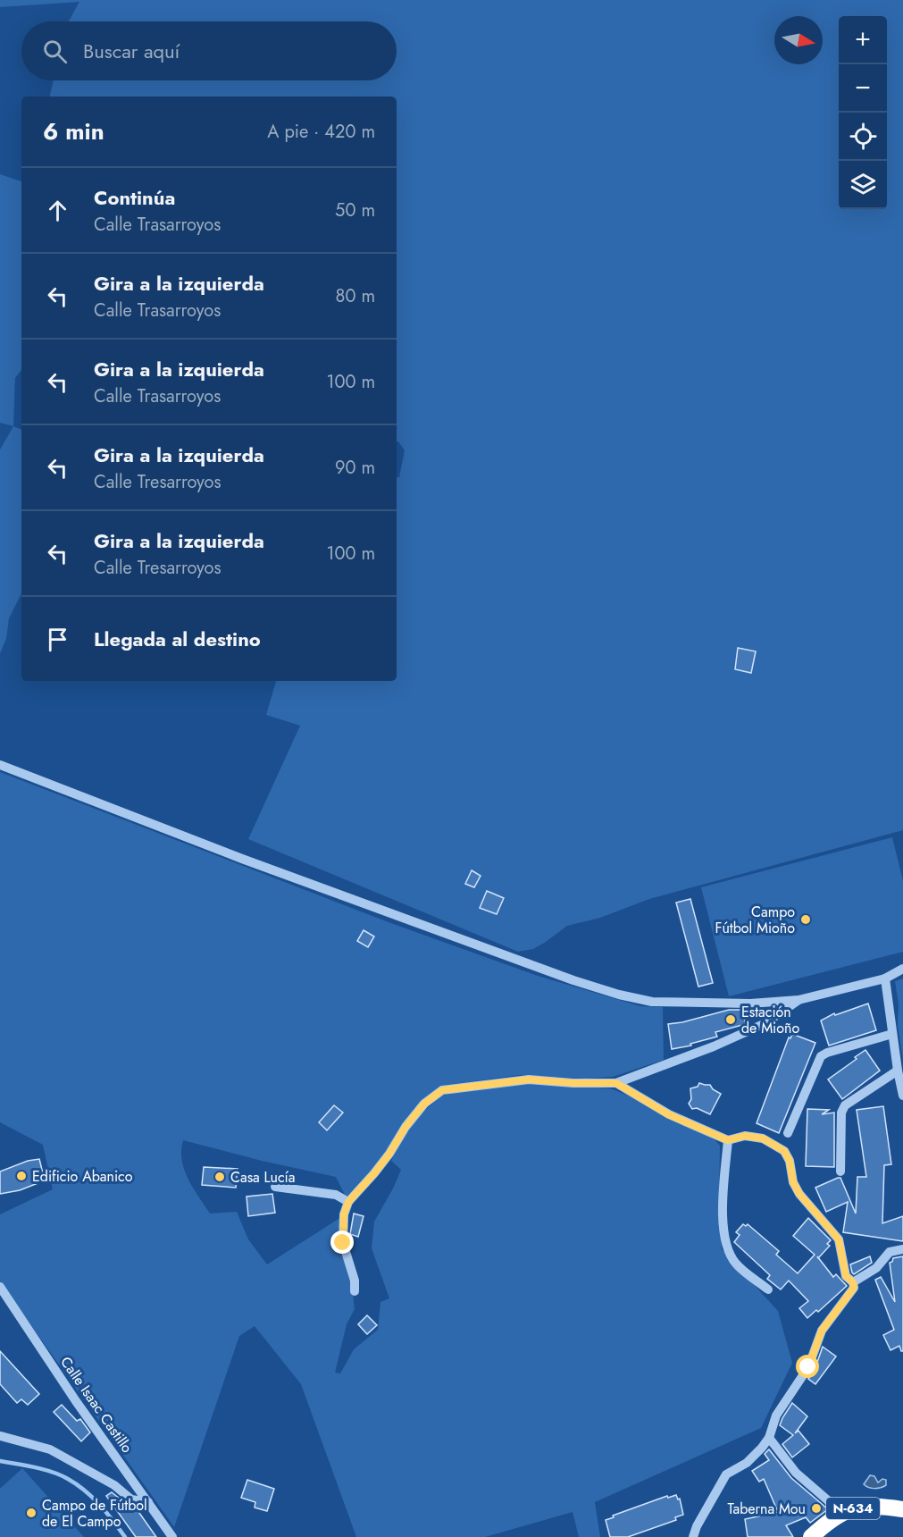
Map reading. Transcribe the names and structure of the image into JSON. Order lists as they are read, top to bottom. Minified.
{"streets":{"highway":["N-634"],"street":["Calle Isaac Castillo"]},"places":["Campo Fútbol Mioño","Estación de Mioño","Edificio Abanico","Casa Lucía","Taberna Mou","Campo de Fútbol de El Campo"],"north":"right","page":{"map_buttons":["+","−"],"search":"Buscar aquí","heading":["6 min","A pie · 420 m"],"list":[["Continúa","Calle Trasarroyos","50 m"],["Gira a la izquierda","Calle Trasarroyos","80 m"],["Gira a la izquierda","Calle Trasarroyos","100 m"],["Gira a la izquierda","Calle Tresarroyos","90 m"],["Gira a la izquierda","Calle Tresarroyos","100 m"],"Llegada al destino"]}}
